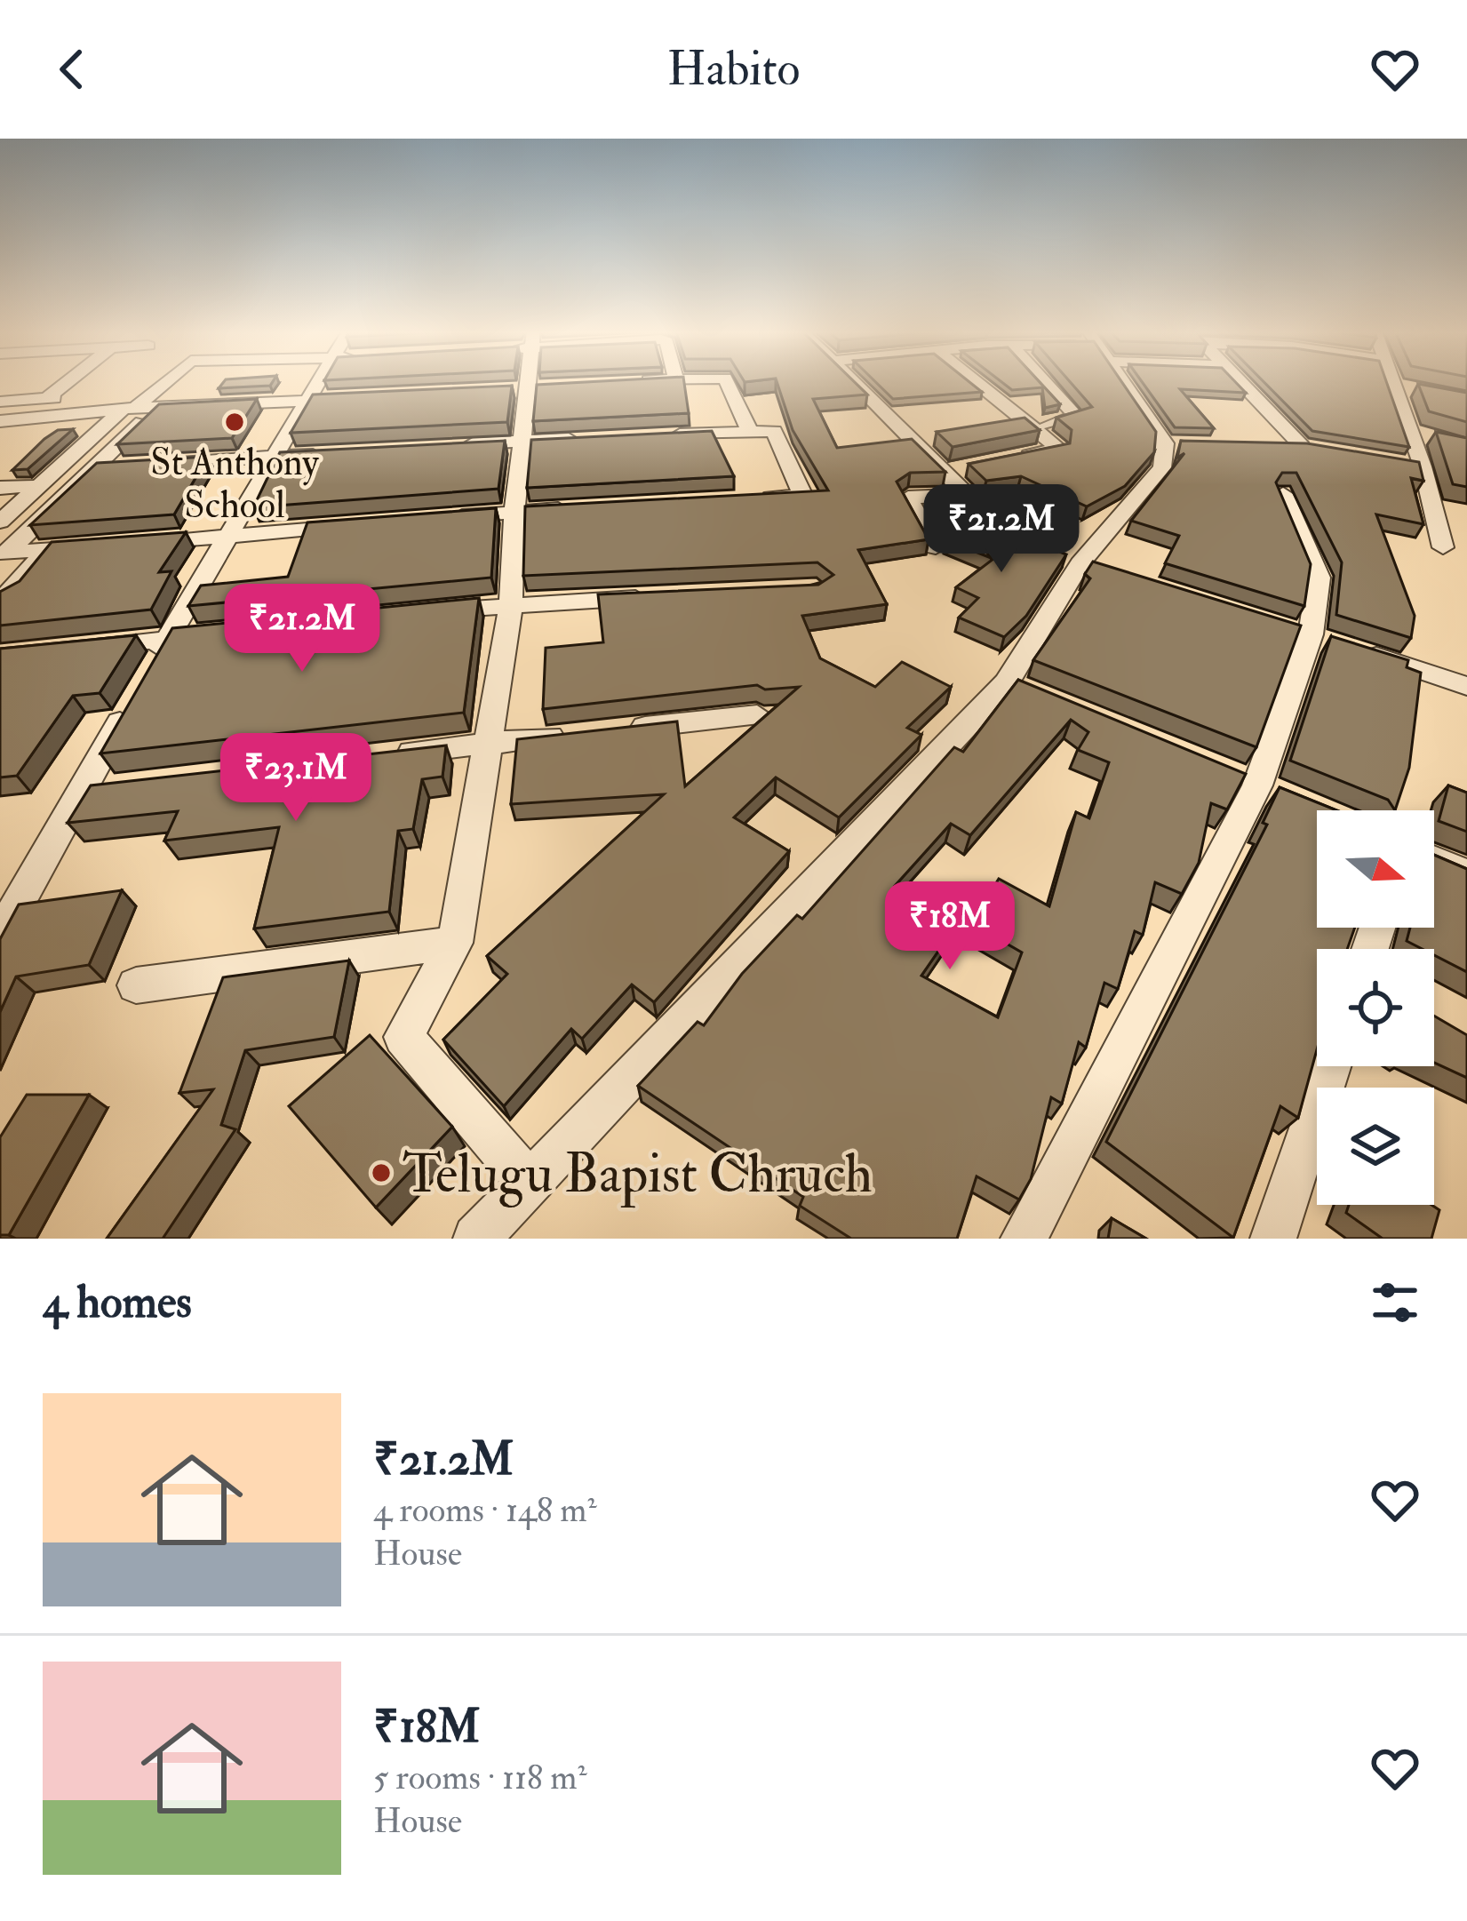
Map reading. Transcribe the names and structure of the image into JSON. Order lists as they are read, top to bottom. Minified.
{"places":["St Anthony School","Telugu Bapist Chruch"],"north":"right","page":{"header":"Habito","price":["₹21.2M","₹21.2M","₹23.1M","₹18M"],"heading":"4 homes","list":[{"name":"₹21.2M","note":"4 rooms · 148 m² · House"},{"name":"₹18M","note":"5 rooms · 118 m² · House"}]}}
